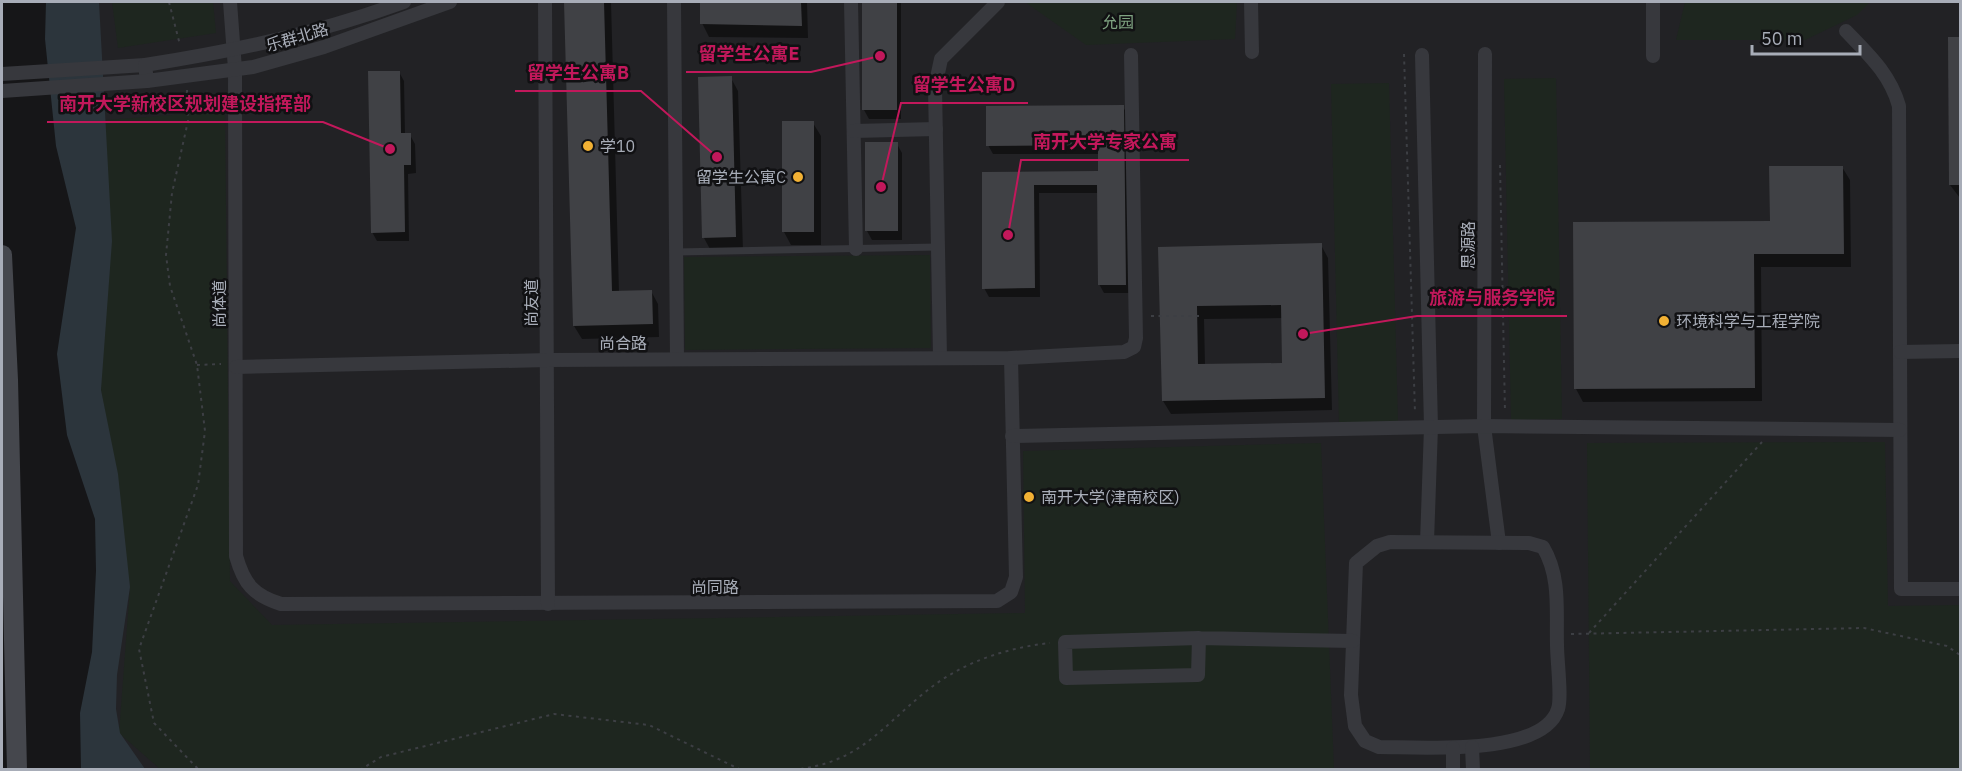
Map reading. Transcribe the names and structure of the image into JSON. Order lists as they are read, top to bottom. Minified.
{"streets":{"street":["乐群北路","思源路","尚友道","尚体道","尚合路","尚同路"]},"crossings":[["乐群北路","尚体道"],["尚友道","尚合路"],["尚友道","尚同路"],["尚体道","尚合路"],["尚体道","尚同路"],["尚合路","尚同路"]],"parks":["允园"],"places":["留学生公寓E","学10","南开大学新校区规划建设指挥部","留学生公寓B","留学生公寓C","留学生公寓D","南开大学专家公寓","环境科学与工程学院","旅游与服务学院","南开大学(津南校区)"],"scale_bar":"50 m"}
